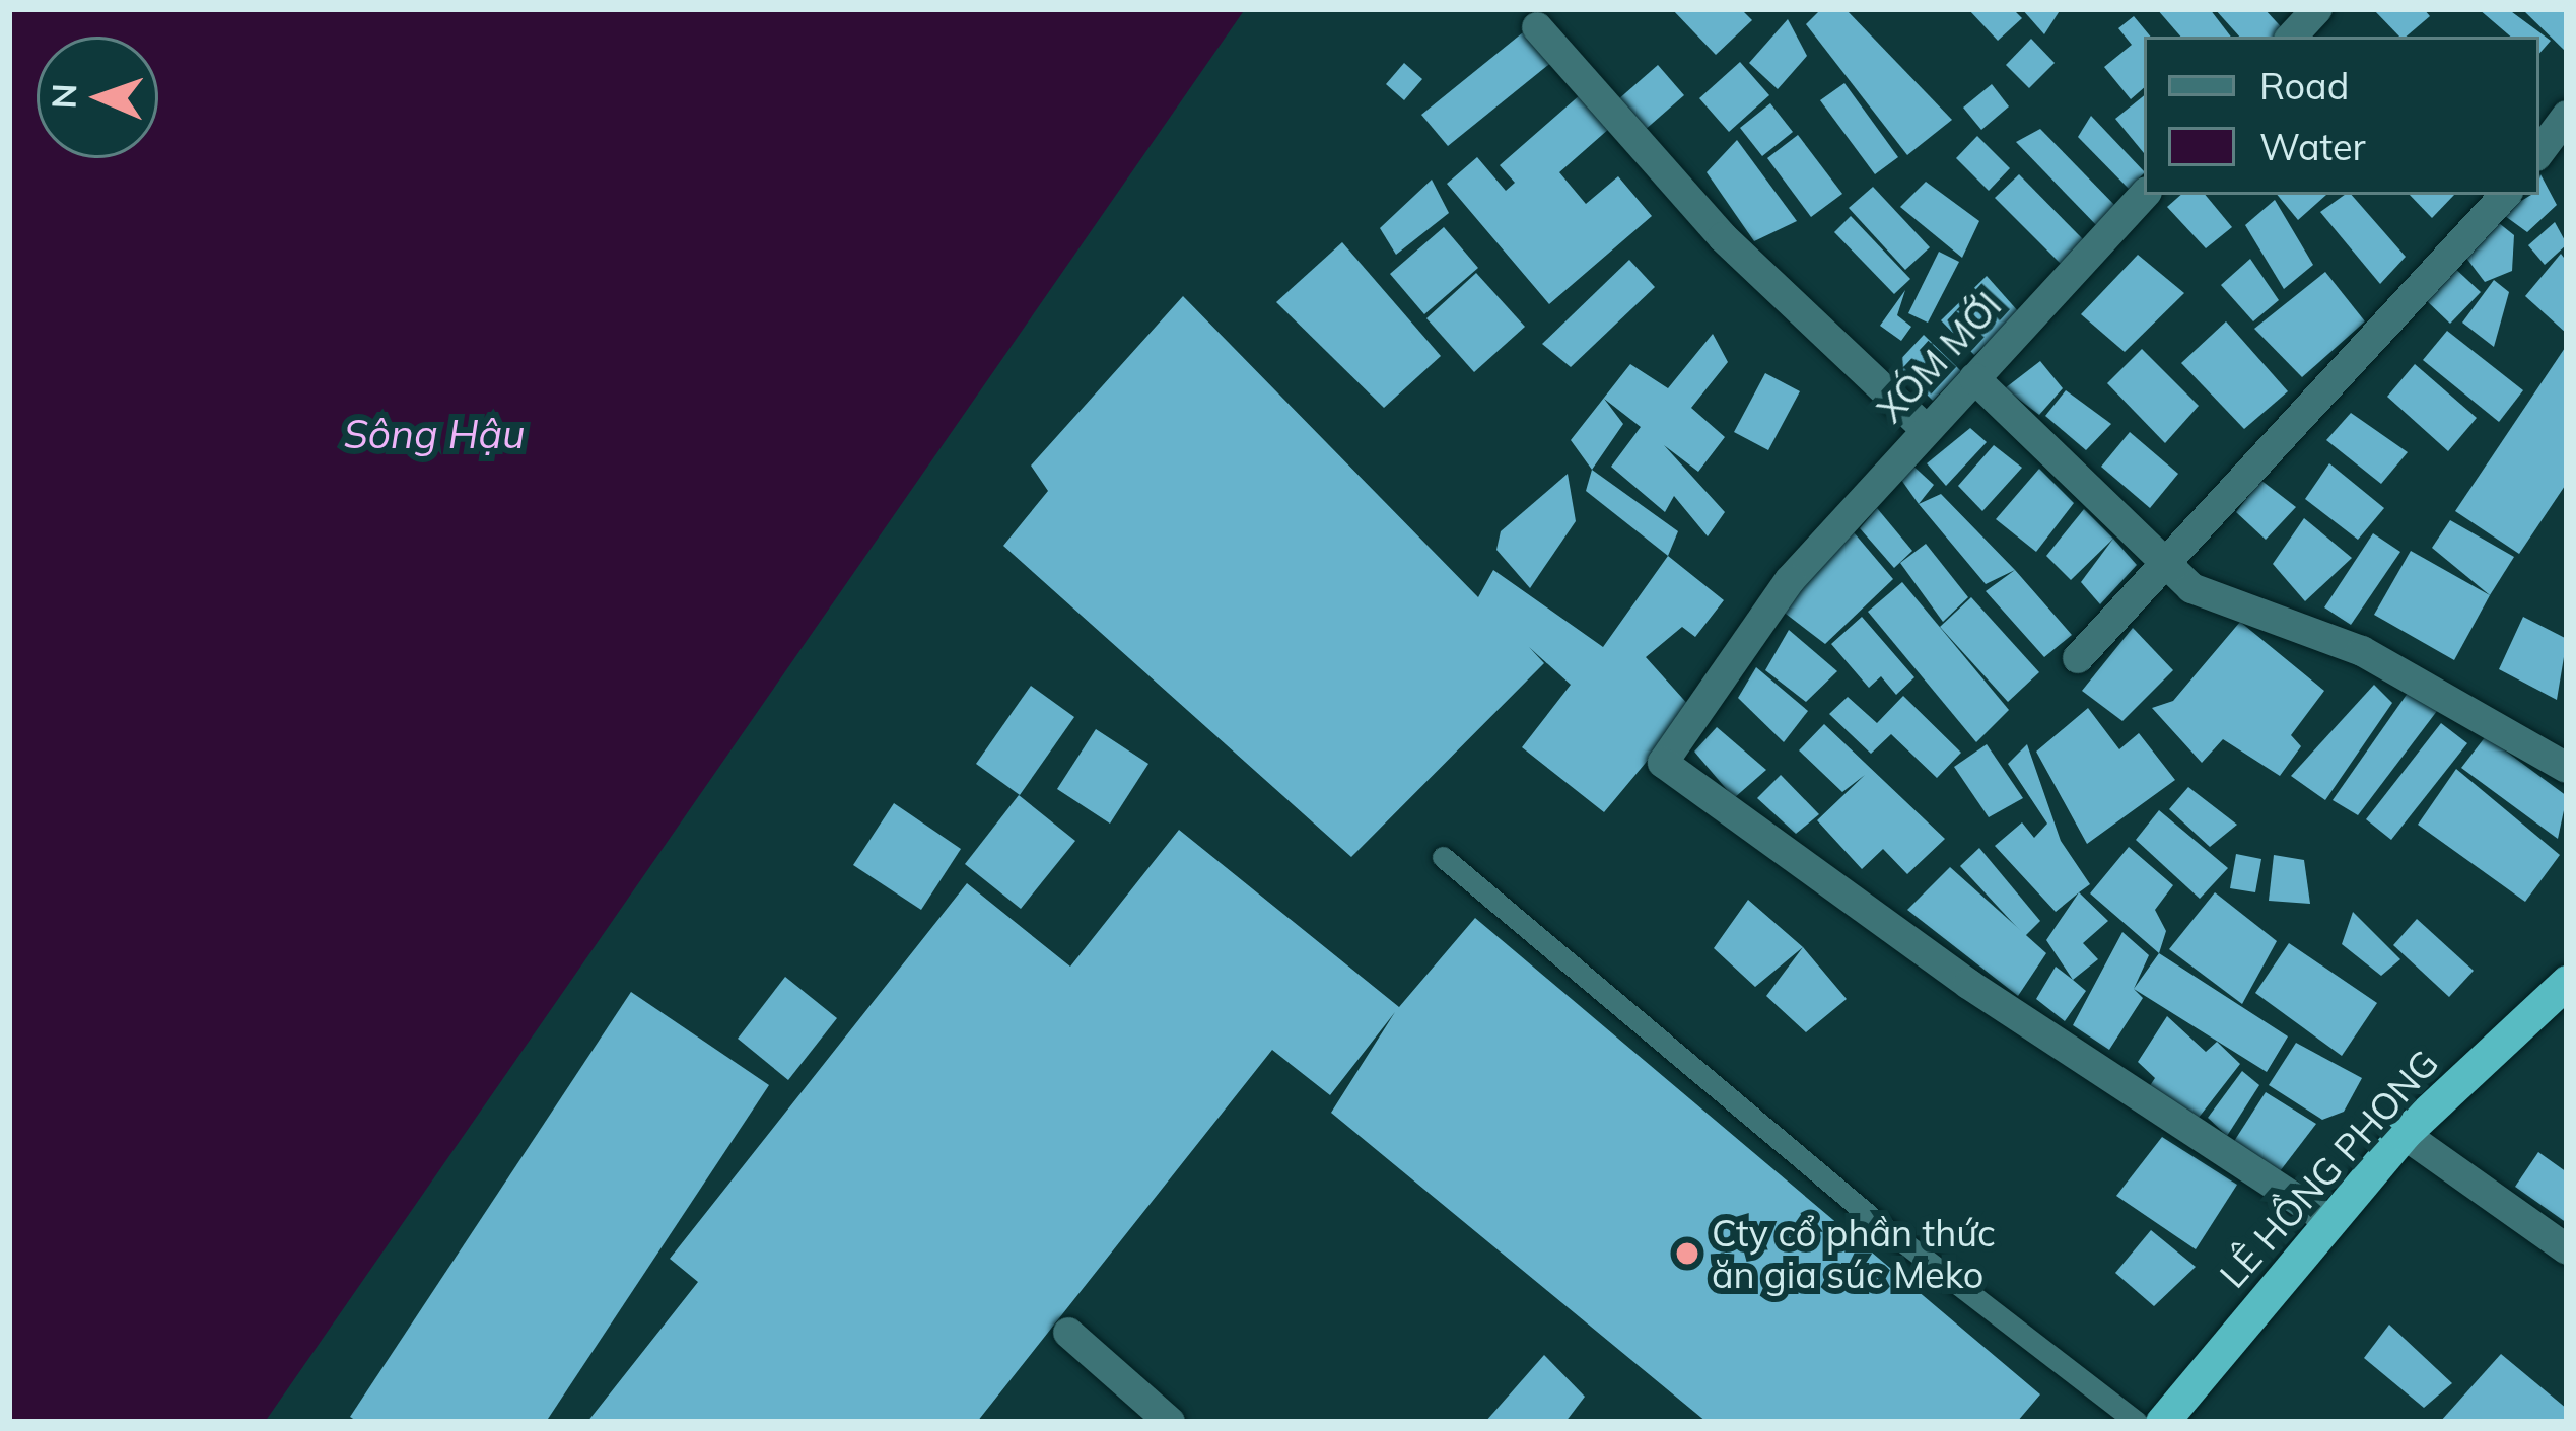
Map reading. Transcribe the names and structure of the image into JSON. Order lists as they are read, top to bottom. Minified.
{"streets":{"highway":["LÊ HỒNG PHONG"],"street":["XÓM MỚI"]},"crossings":[["XÓM MỚI","LÊ HỒNG PHONG"]],"water":["Sông Hậu"],"places":["Cty cổ phần thức ăn gia súc Meko"],"legend":["Road","Water"],"north":"left"}
